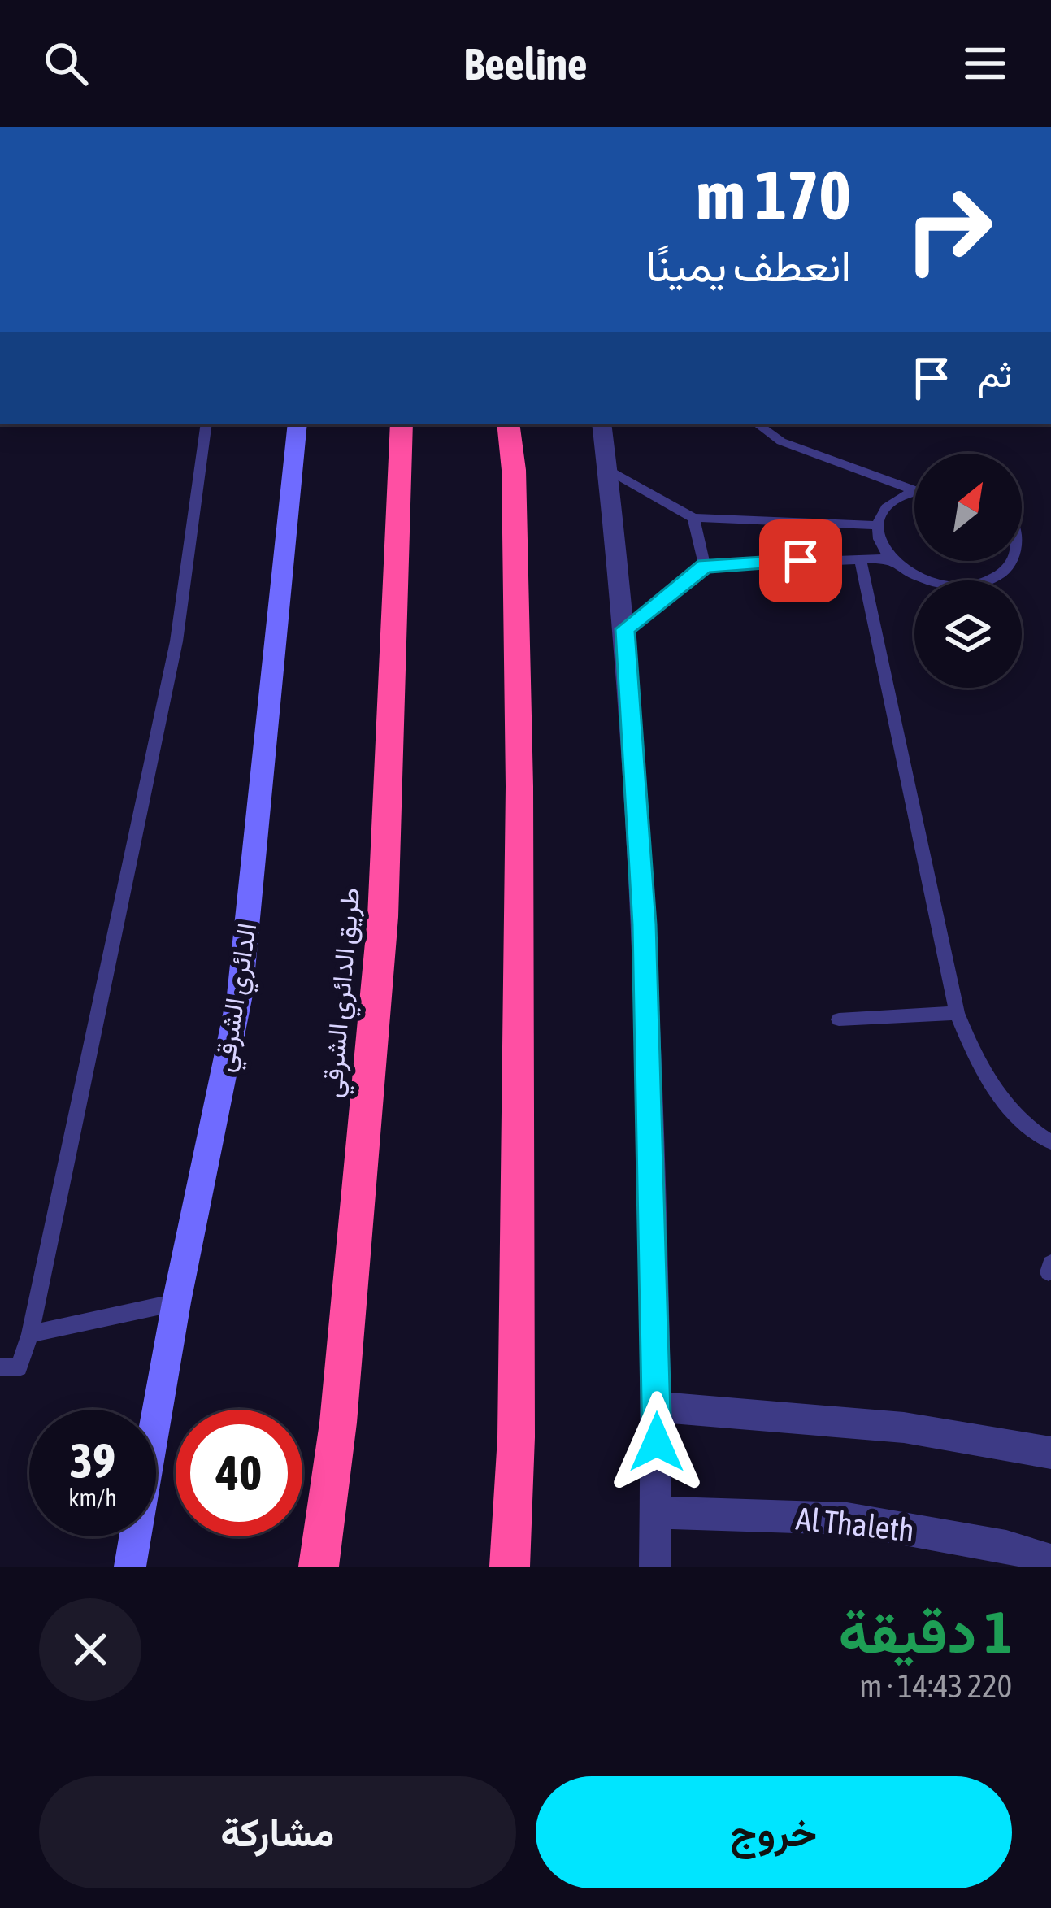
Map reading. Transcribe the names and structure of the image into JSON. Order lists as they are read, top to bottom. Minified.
{"streets":{"highway":["طريق الدائري الشرقي"],"main road":["الدائري الشرقي"],"street":["Al Thaleth"]},"north":"top right","page":{"header":"Beeline","turn":["170 m","انعطف يمينًا"],"then":"ثم","speed":"39 km/h","limit":"40","heading":["1 دقيقة","220 m · 14:43"],"buttons":["خروج","مشاركة"]}}
